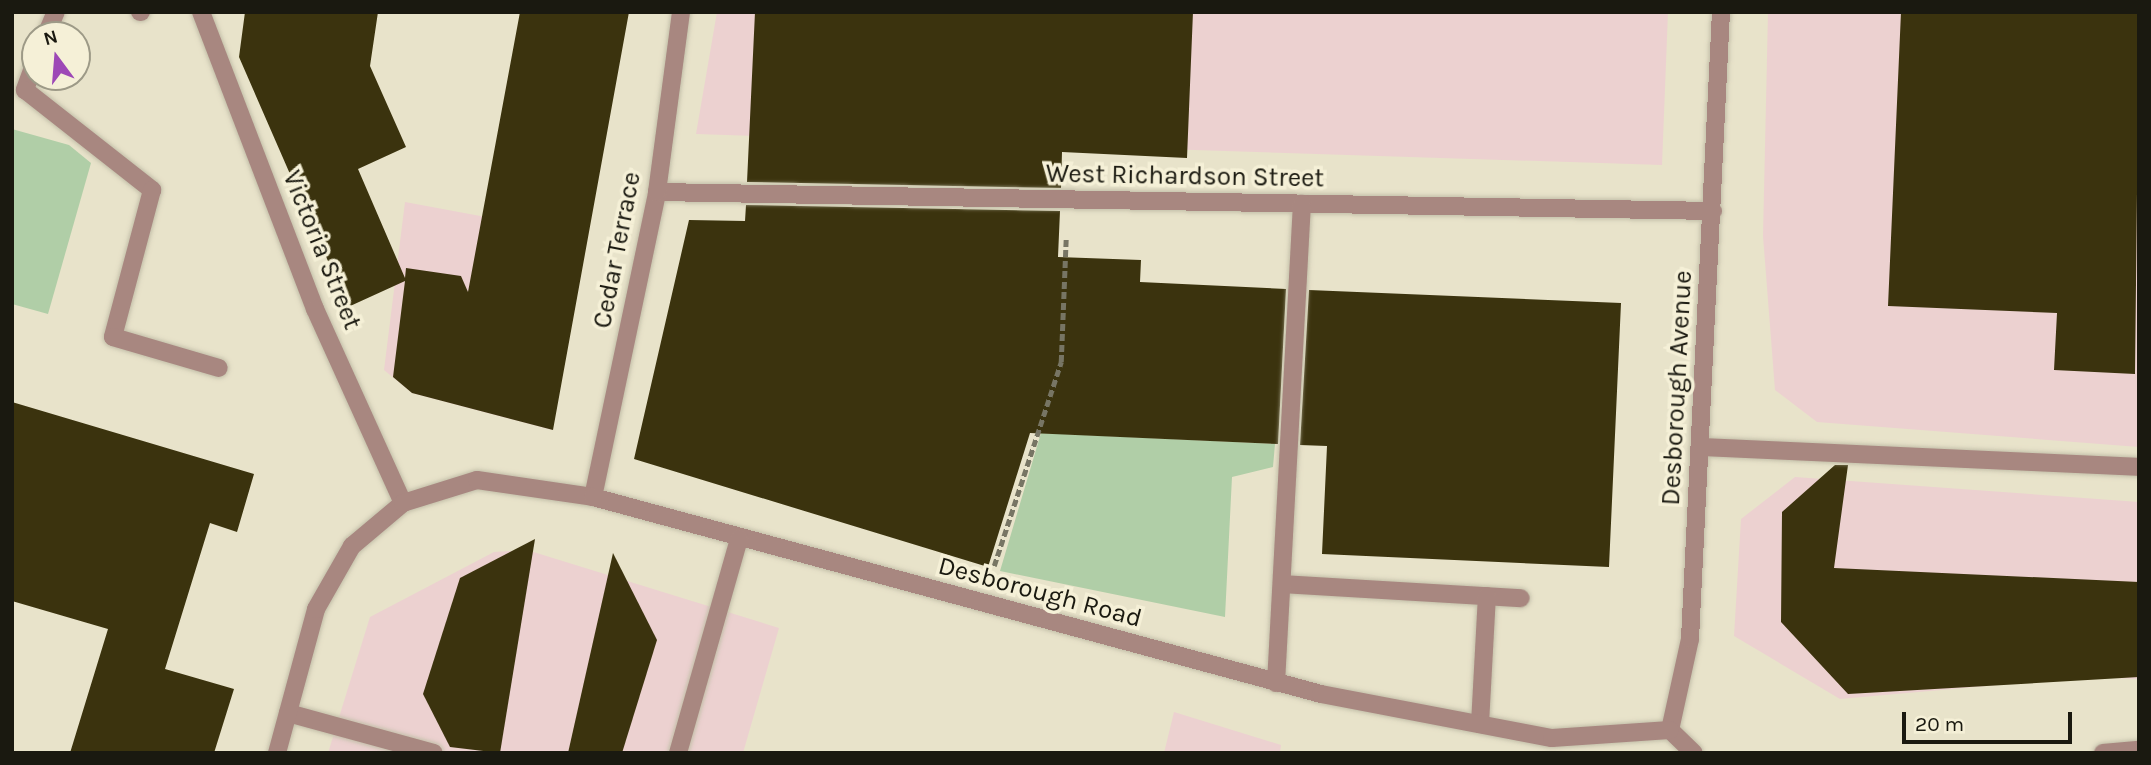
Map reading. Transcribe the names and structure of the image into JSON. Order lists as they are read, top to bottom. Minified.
{"streets":{"street":["West Richardson Street","Victoria Street","Cedar Terrace","Desborough Avenue","Desborough Road"]},"crossings":[["West Richardson Street","Cedar Terrace"],["West Richardson Street","Desborough Avenue"],["Victoria Street","Desborough Road"],["Cedar Terrace","Desborough Road"],["Desborough Avenue","Desborough Road"]],"scale_bar":"20 m","north":"top"}
